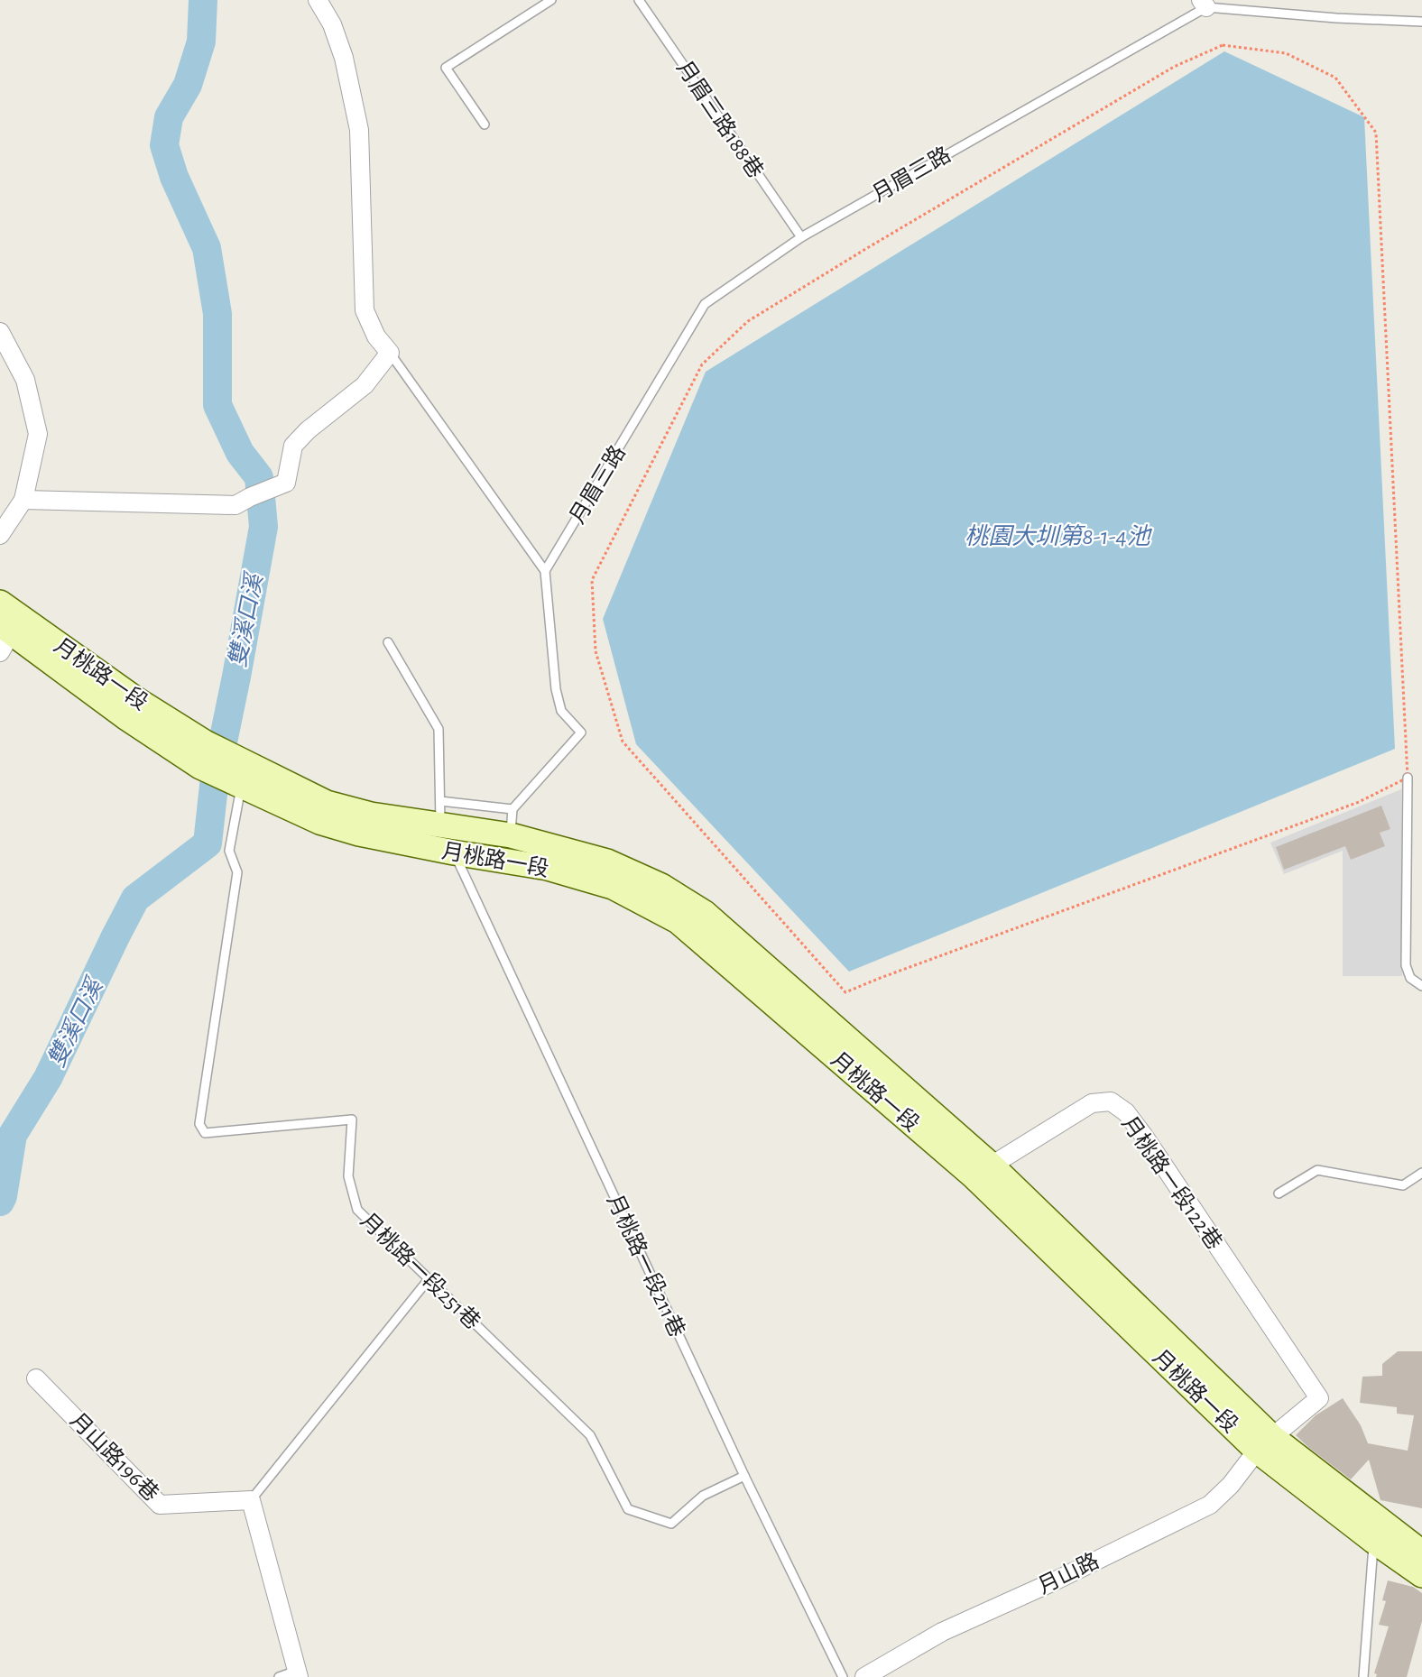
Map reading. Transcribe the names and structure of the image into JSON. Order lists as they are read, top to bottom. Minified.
{"streets":{"street":["月桃路一段","月桃路一段122巷","月山路196巷","月山路"],"lane":["月眉三路188巷","月眉三路","月桃路一段211巷","月桃路一段251巷"]},"crossings":[["月眉三路188巷","月眉三路"],["月桃路一段","月桃路一段122巷"],["月桃路一段","月桃路一段211巷"],["月桃路一段","月桃路一段251巷"],["月桃路一段","月山路"],["月桃路一段122巷","月山路"],["月桃路一段211巷","月桃路一段251巷"]],"water":["桃園大圳第8-1-4池","雙溪口溪"]}
